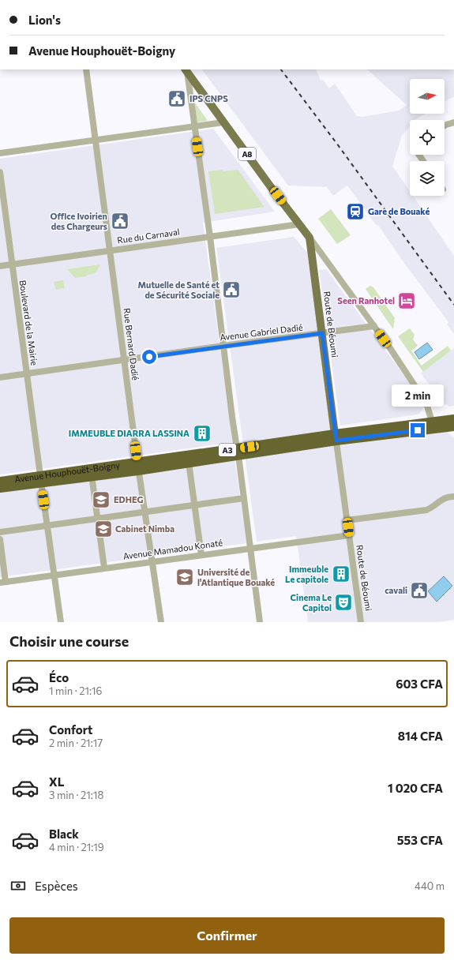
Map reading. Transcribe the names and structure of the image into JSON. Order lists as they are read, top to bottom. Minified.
{"streets":{"highway":["A3","Avenue Houphouët-Boigny"],"main road":["A8","Route de Béoumi"],"street":["Rue du Carnaval","Boulevard de la Mairie","Avenue Gabriel Dadié","Rue Bernard Dadié","Avenue Mamadou Konaté"]},"crossings":[["Rue du Carnaval","Boulevard de la Mairie"],["Rue du Carnaval","Route de Béoumi"],["Rue du Carnaval","Rue Bernard Dadié"],["Boulevard de la Mairie","Avenue Gabriel Dadié"],["Boulevard de la Mairie","Avenue Houphouët-Boigny"],["Boulevard de la Mairie","Avenue Mamadou Konaté"],["Route de Béoumi","Avenue Gabriel Dadié"],["Route de Béoumi","Avenue Houphouët-Boigny"],["Route de Béoumi","Avenue Mamadou Konaté"],["Avenue Gabriel Dadié","Rue Bernard Dadié"],["Rue Bernard Dadié","Avenue Houphouët-Boigny"],["Rue Bernard Dadié","Avenue Mamadou Konaté"]],"places":{"public building":["IPS CNPS","Office Ivoirien des Chargeurs","Mutuelle de Santé et de Sécurité Sociale","cavali"],"station":["Gare de Bouaké"],"hotel":["Seen Ranhotel"],"building":["IMMEUBLE DIARRA LASSINA","Immeuble Le capitole"],"school or university":["EDHEG","Cabinet Nimba","Université de l'Atlantique Bouaké"],"theatre":["Cinema Le Capitol"]},"north":"right","page":{"banner":["Lion's","Avenue Houphouët-Boigny"],"bubble":"2 min","heading":"Choisir une course","list":[{"name":"Éco","note":"1 min · 21:16","value":"603 CFA"},{"name":"Confort","note":"2 min · 21:17","value":"814 CFA"},{"name":"XL","note":"3 min · 21:18","value":"1 020 CFA"},{"name":"Black","note":"4 min · 21:19","value":"553 CFA"}],"pay":["Espèces","440 m"],"buttons":"Confirmer"}}
